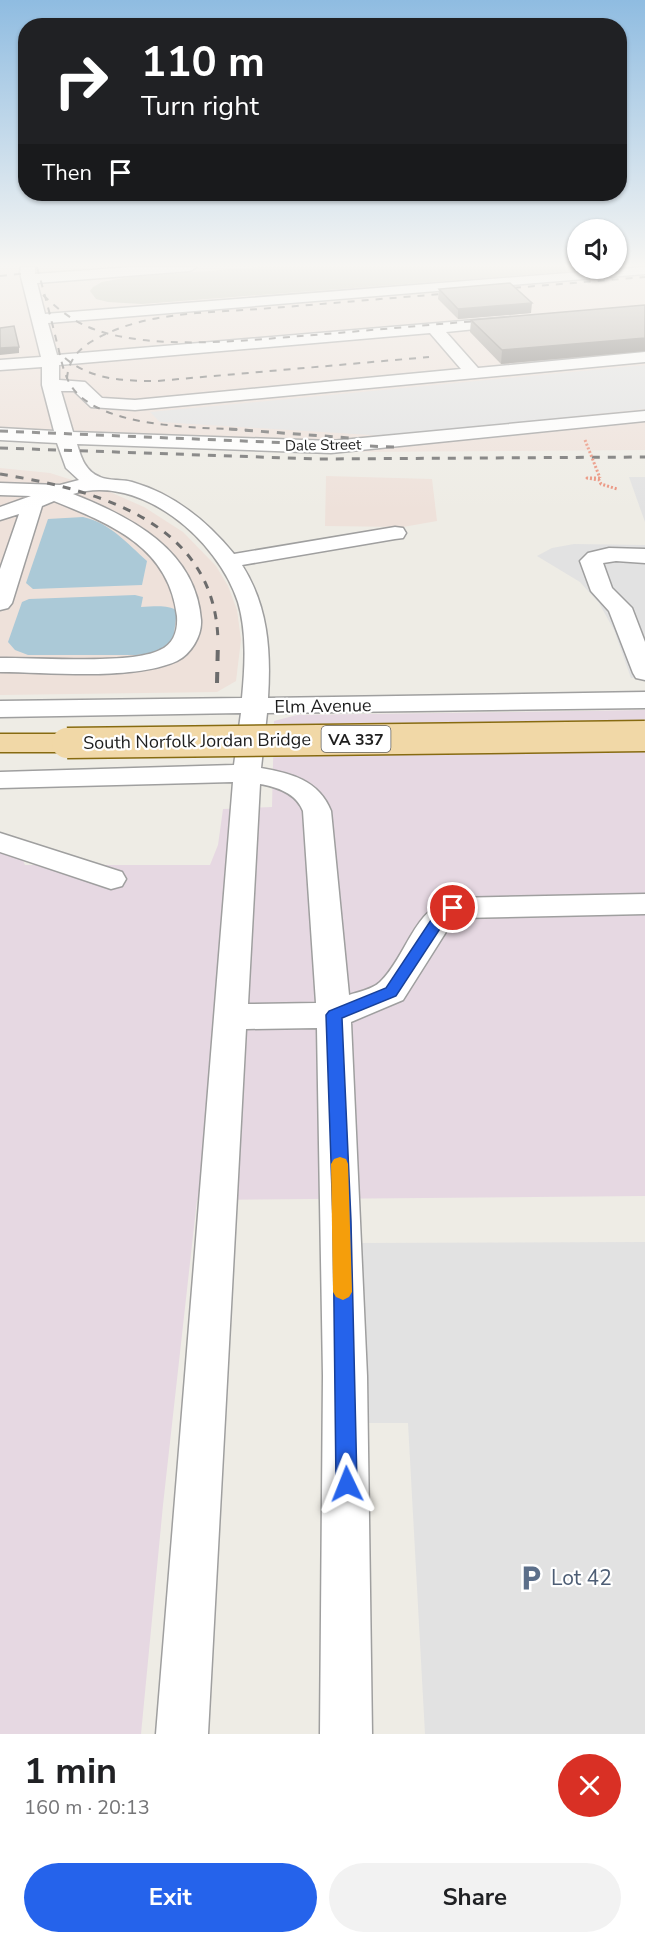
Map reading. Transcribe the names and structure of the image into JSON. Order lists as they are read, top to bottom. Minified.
{"streets":{"main road":["VA 337","South Norfolk Jordan Bridge"],"street":["Dale Street","Elm Avenue"]},"places":{"parking":["Lot 42"]},"page":{"turn":["110 m","Turn right"],"then":"Then","heading":["1 min","160 m · 20:13"],"buttons":["Exit","Share"]}}
